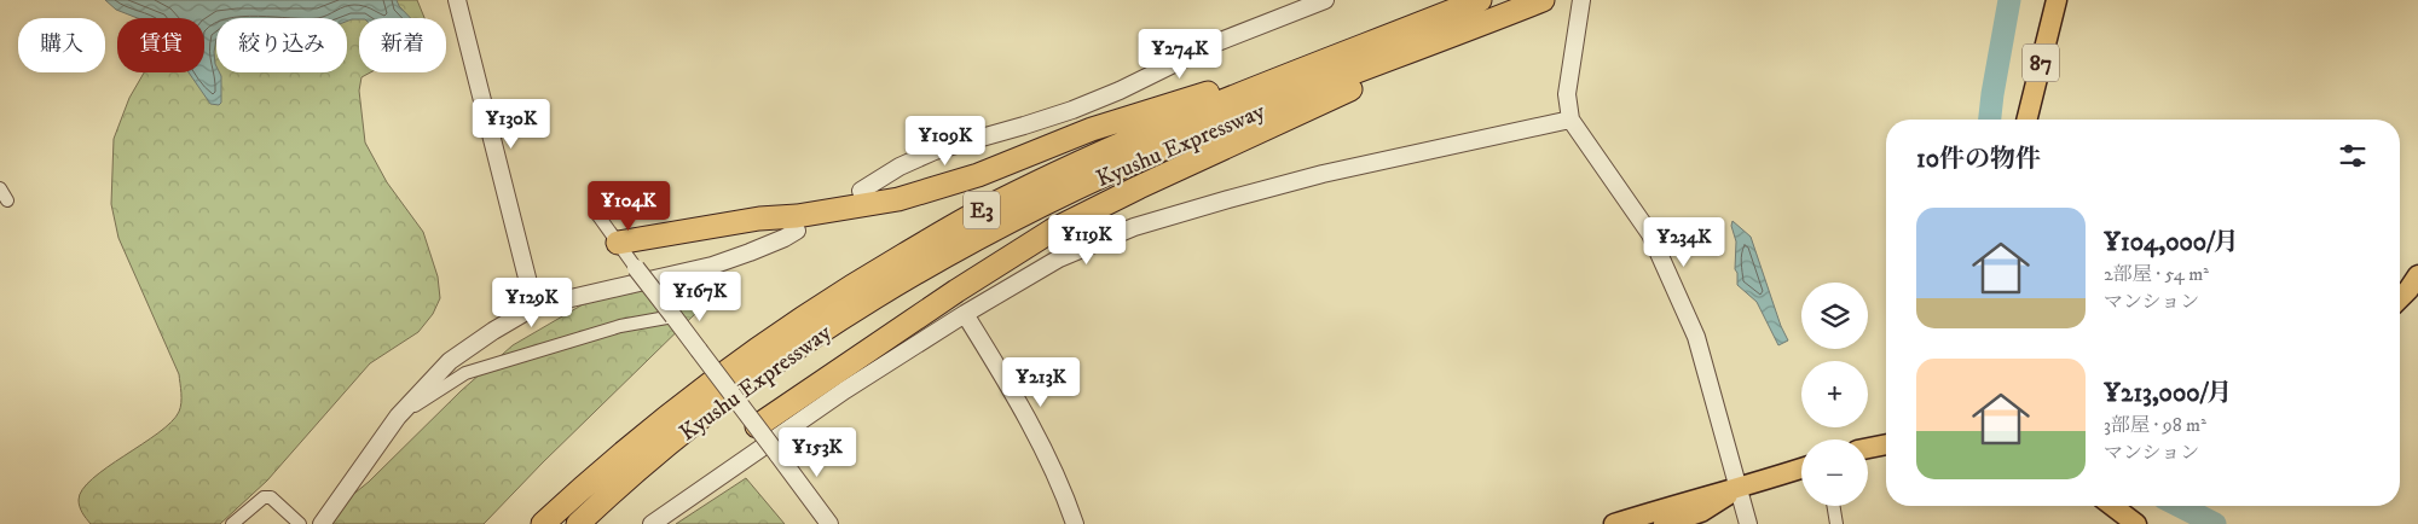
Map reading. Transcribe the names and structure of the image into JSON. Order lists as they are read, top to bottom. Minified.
{"streets":{"highway":["Kyushu Expressway","E3"],"main road":["87"]},"page":{"chip":["購入","賃貸","絞り込み","新着"],"price":["¥274K","¥130K","¥109K","¥104K","¥119K","¥234K","¥167K","¥129K","¥213K","¥153K"],"heading":"10件の物件","list":[{"name":"¥104,000/月","note":"2部屋 · 54 m² · マンション"},{"name":"¥213,000/月","note":"3部屋 · 98 m² · マンション"}],"map_buttons":["+","−"]}}
